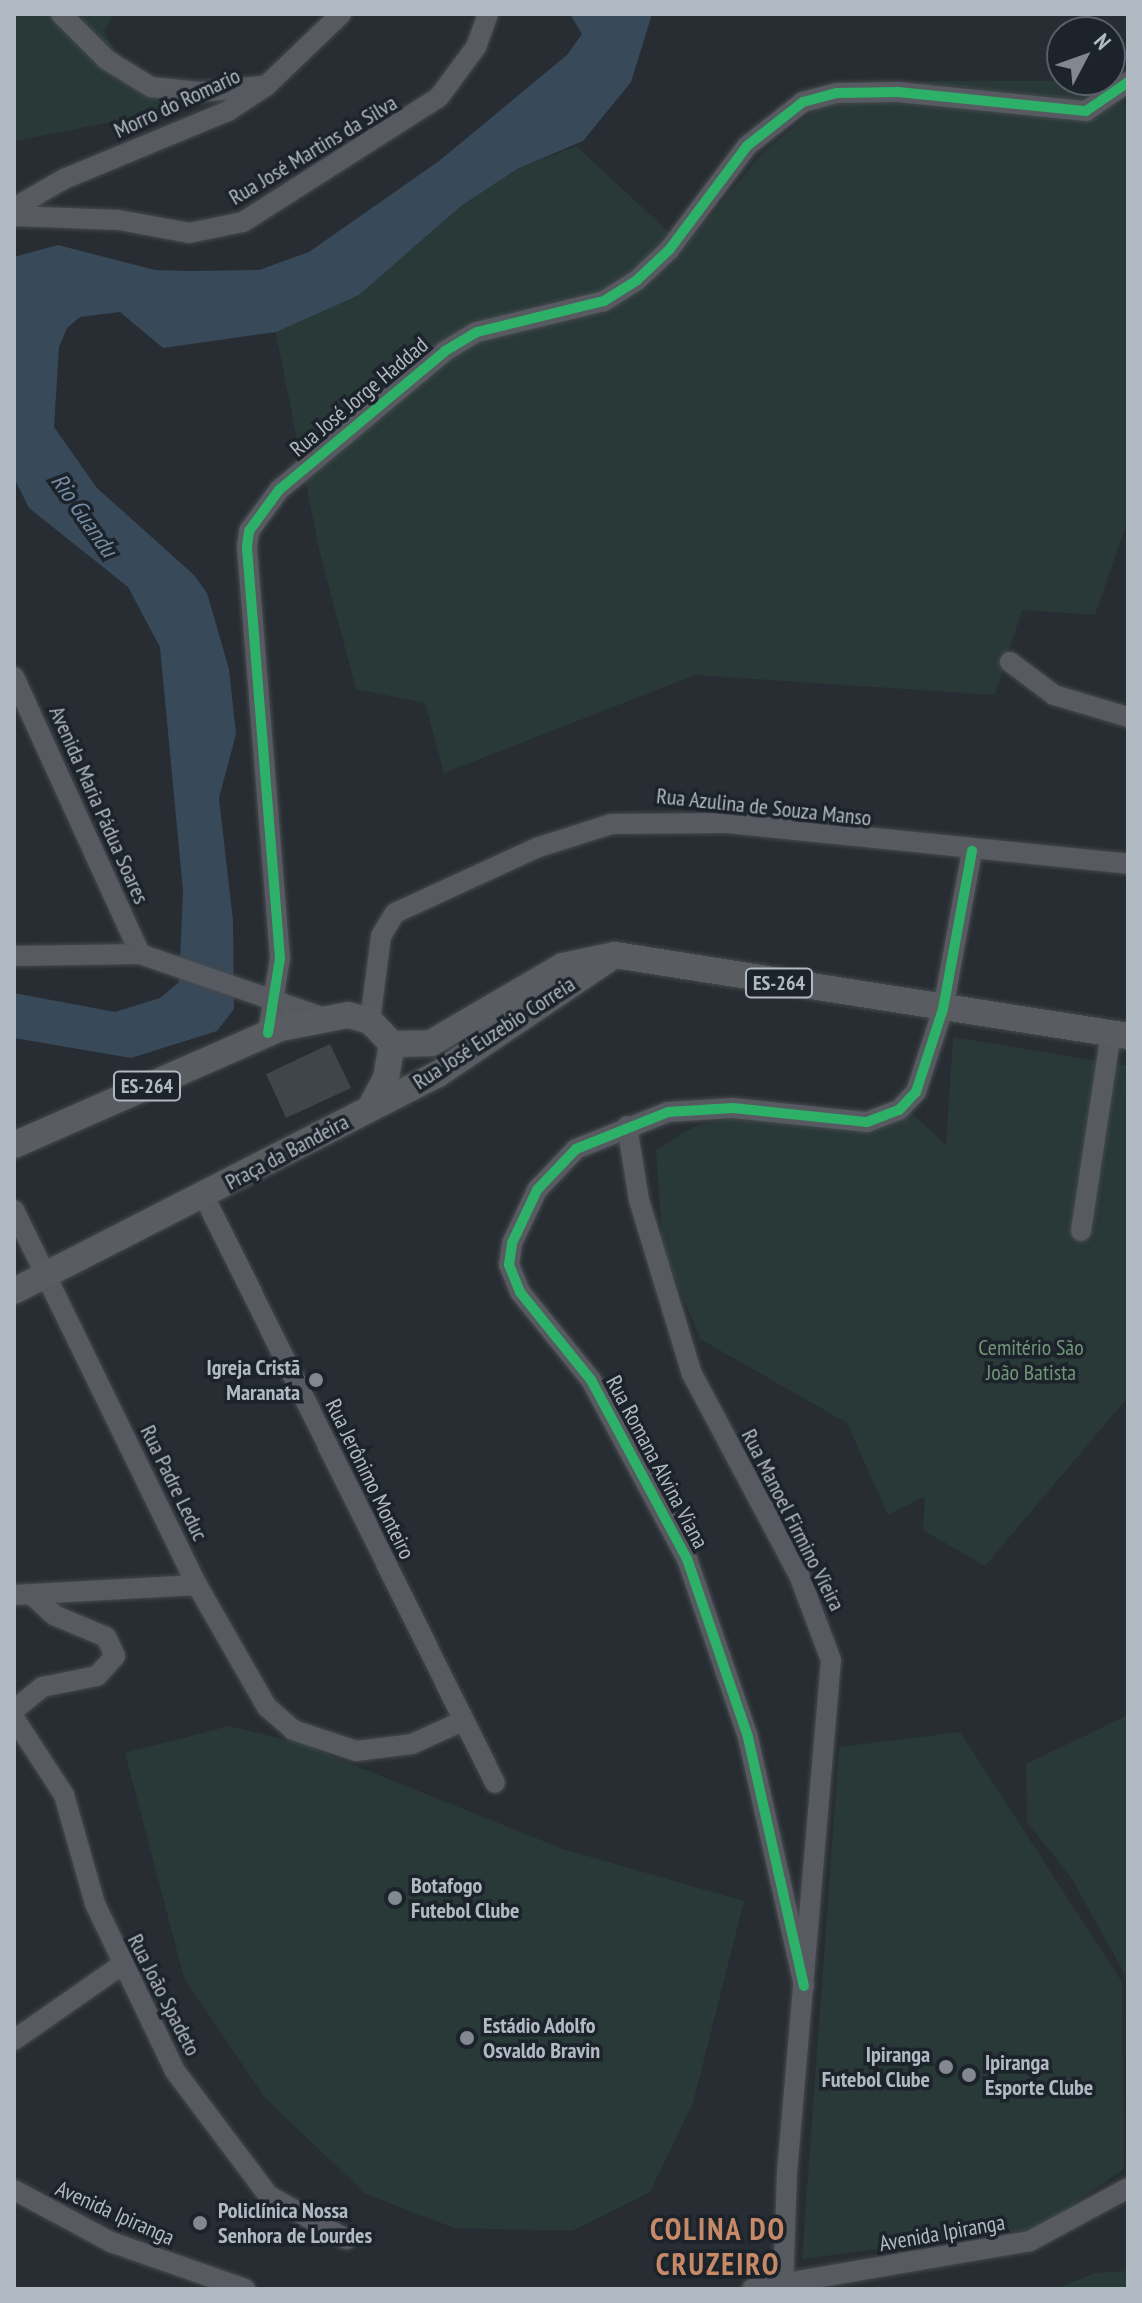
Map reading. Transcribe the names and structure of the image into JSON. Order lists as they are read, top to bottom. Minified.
{"streets":{"main road":["ES-264","Rua José Euzebio Correia","Praça da Bandeira"],"street":["Morro do Romario","Rua José Martins da Silva","Rua José Jorge Haddad","Avenida Maria Pádua Soares","Rua Azulina de Souza Manso","Rua Romana Alvina Viana","Rua Jerônimo Monteiro","Rua Padre Leduc","Rua Manoel Firmino Vieira","Rua João Spadeto","Avenida Ipiranga"]},"crossings":[["Rua José Jorge Haddad","ES-264"],["Rua Azulina de Souza Manso","ES-264"],["Rua Azulina de Souza Manso","Rua Romana Alvina Viana"],["ES-264","Rua José Euzebio Correia"],["ES-264","Rua Romana Alvina Viana"],["Rua José Euzebio Correia","Praça da Bandeira"],["Rua José Euzebio Correia","Rua Romana Alvina Viana"],["Praça da Bandeira","Rua Jerônimo Monteiro"],["Praça da Bandeira","Rua Padre Leduc"],["Rua Romana Alvina Viana","Rua Manoel Firmino Vieira"],["Rua Jerônimo Monteiro","Rua Padre Leduc"],["Rua Manoel Firmino Vieira","Avenida Ipiranga"]],"districts":["COLINA DO CRUZEIRO"],"water":["Rio Guandu"],"parks":["Cemitério São João Batista"],"places":["Igreja Cristã Maranata","Botafogo Futebol Clube","Estádio Adolfo Osvaldo Bravin","Ipiranga Futebol Clube","Ipiranga Esporte Clube","Policlínica Nossa Senhora de Lourdes"],"north":"top right"}
